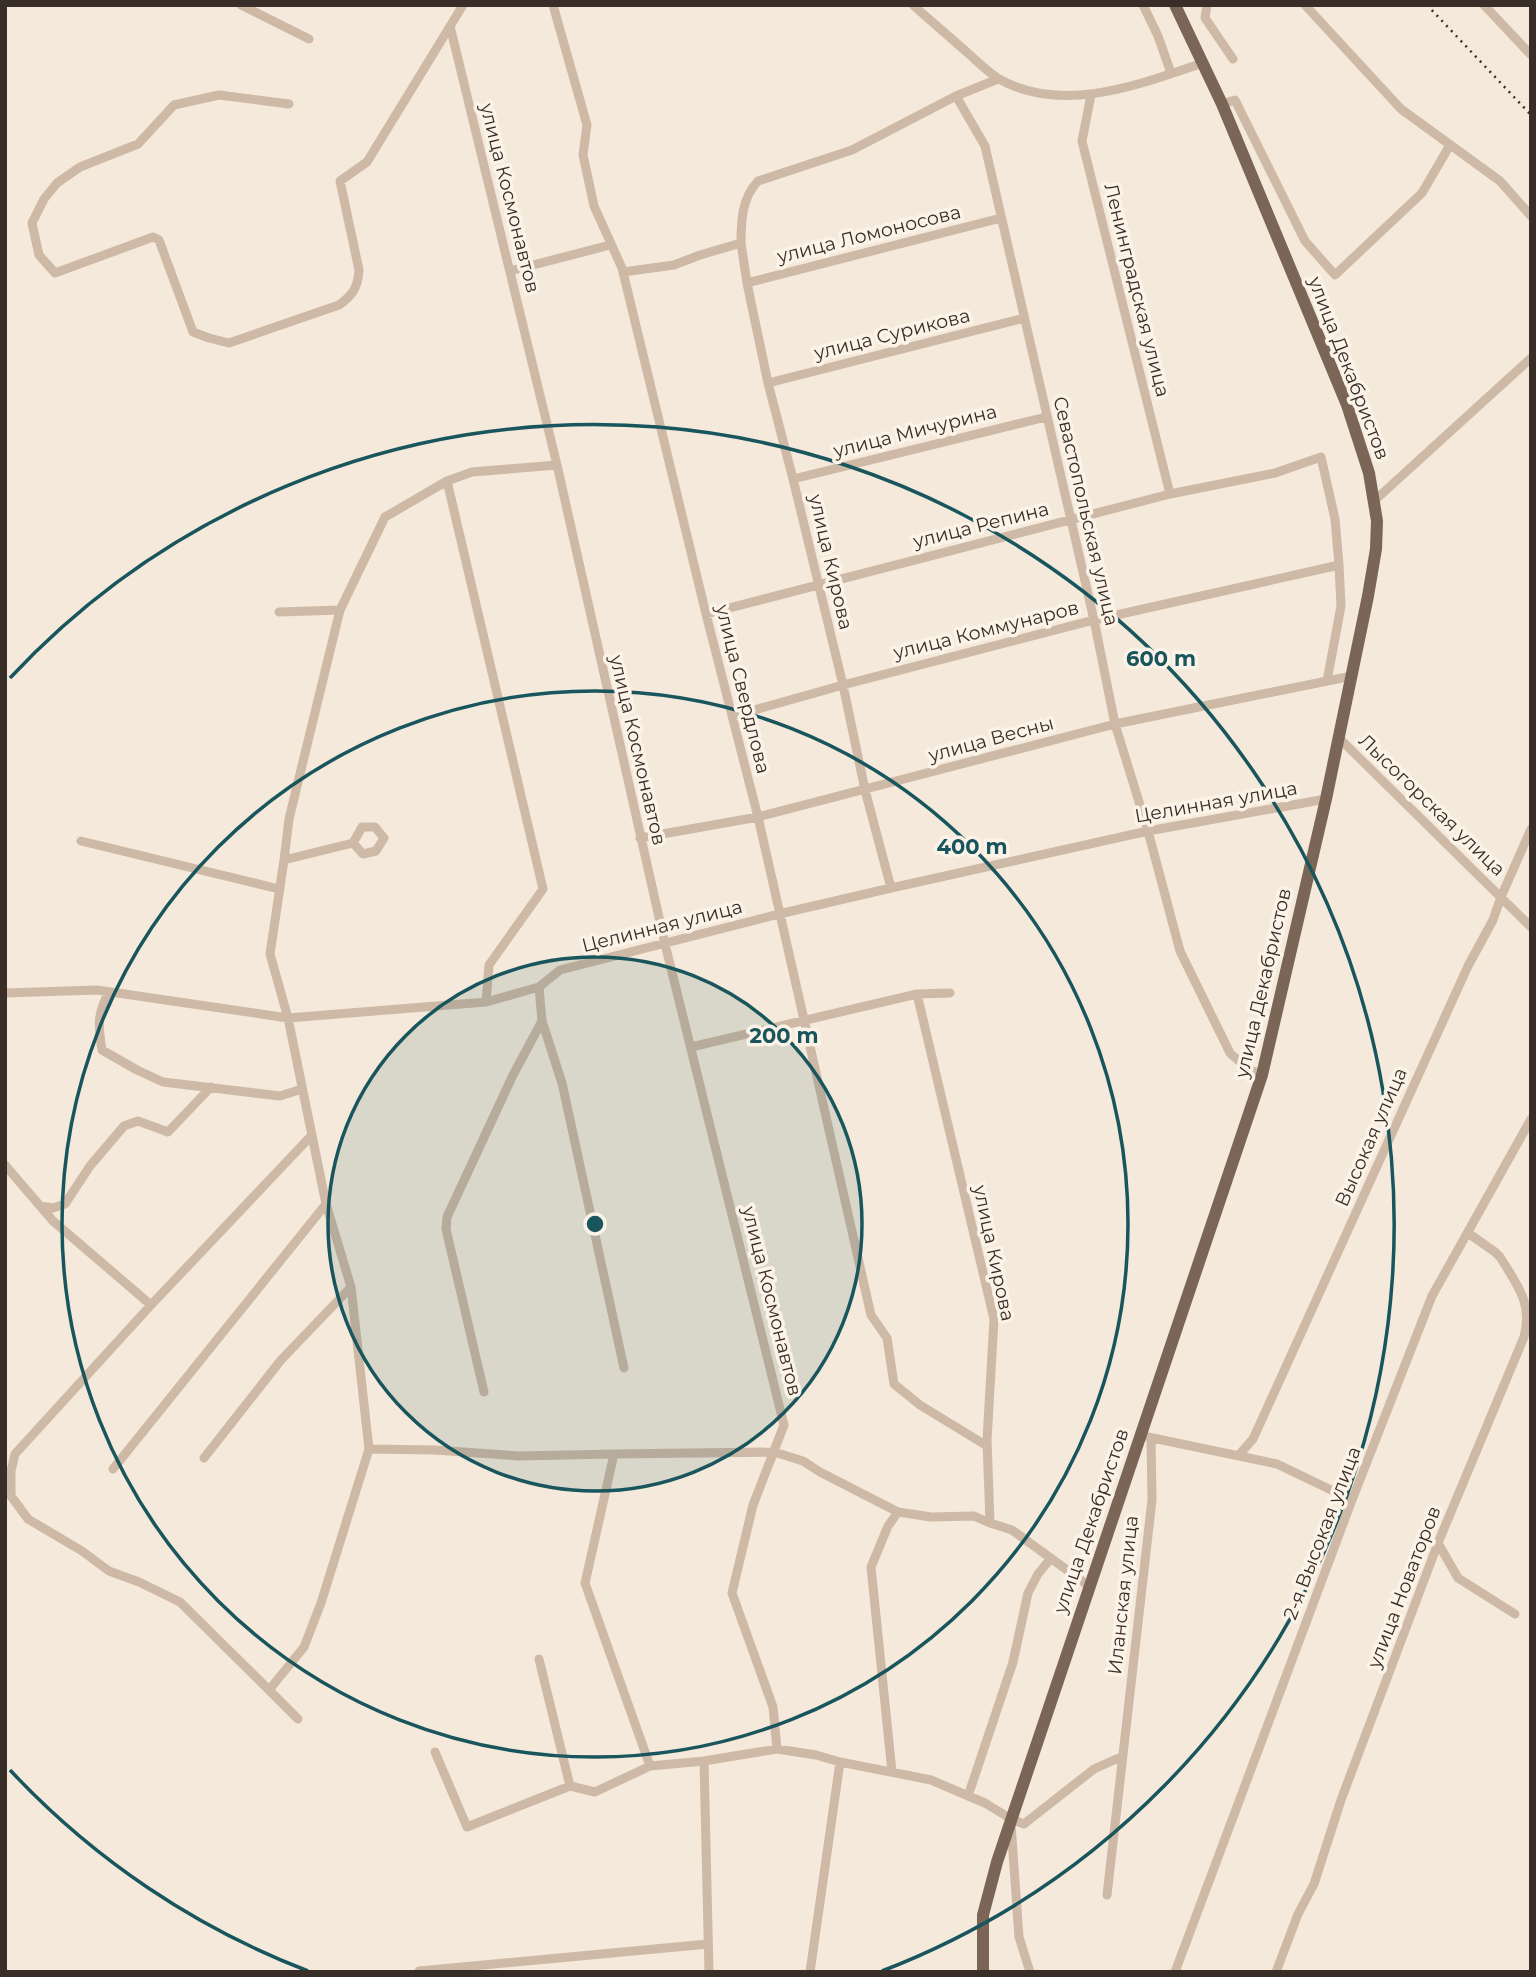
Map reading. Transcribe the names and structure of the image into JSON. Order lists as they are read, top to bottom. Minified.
{"streets":{"main road":["улица Декабристов"],"street":["улица Космонавтов","улица Ломоносова","Ленинградская улица","улица Сурикова","улица Мичурина","Севастопольская улица","улица Репина","улица Кирова","улица Коммунаров","улица Свердлова","улица Весны","Целинная улица","Лысогорская улица","Высокая улица","2-я Высокая улица","улица Новаторов","Иланская улица"]},"crossings":[["улица Космонавтов","улица Весны"],["улица Космонавтов","Целинная улица"],["улица Ломоносова","Севастопольская улица"],["улица Ломоносова","улица Кирова"],["Ленинградская улица","улица Репина"],["улица Сурикова","Севастопольская улица"],["улица Сурикова","улица Кирова"],["улица Декабристов","Севастопольская улица"],["улица Декабристов","улица Весны"],["улица Декабристов","Целинная улица"],["улица Декабристов","Лысогорская улица"],["улица Декабристов","Иланская улица"],["улица Мичурина","Севастопольская улица"],["улица Мичурина","улица Кирова"],["Севастопольская улица","улица Репина"],["Севастопольская улица","улица Кирова"],["Севастопольская улица","улица Коммунаров"],["Севастопольская улица","улица Весны"],["Севастопольская улица","Целинная улица"],["улица Репина","улица Кирова"],["улица Репина","улица Коммунаров"],["улица Репина","улица Свердлова"],["улица Кирова","улица Коммунаров"],["улица Кирова","улица Свердлова"],["улица Кирова","улица Весны"],["улица Кирова","Целинная улица"],["улица Коммунаров","улица Свердлова"],["улица Свердлова","улица Весны"],["улица Свердлова","Целинная улица"],["Лысогорская улица","Высокая улица"],["2-я Высокая улица","улица Новаторов"]],"rings":["600 m","400 m","200 m"]}
